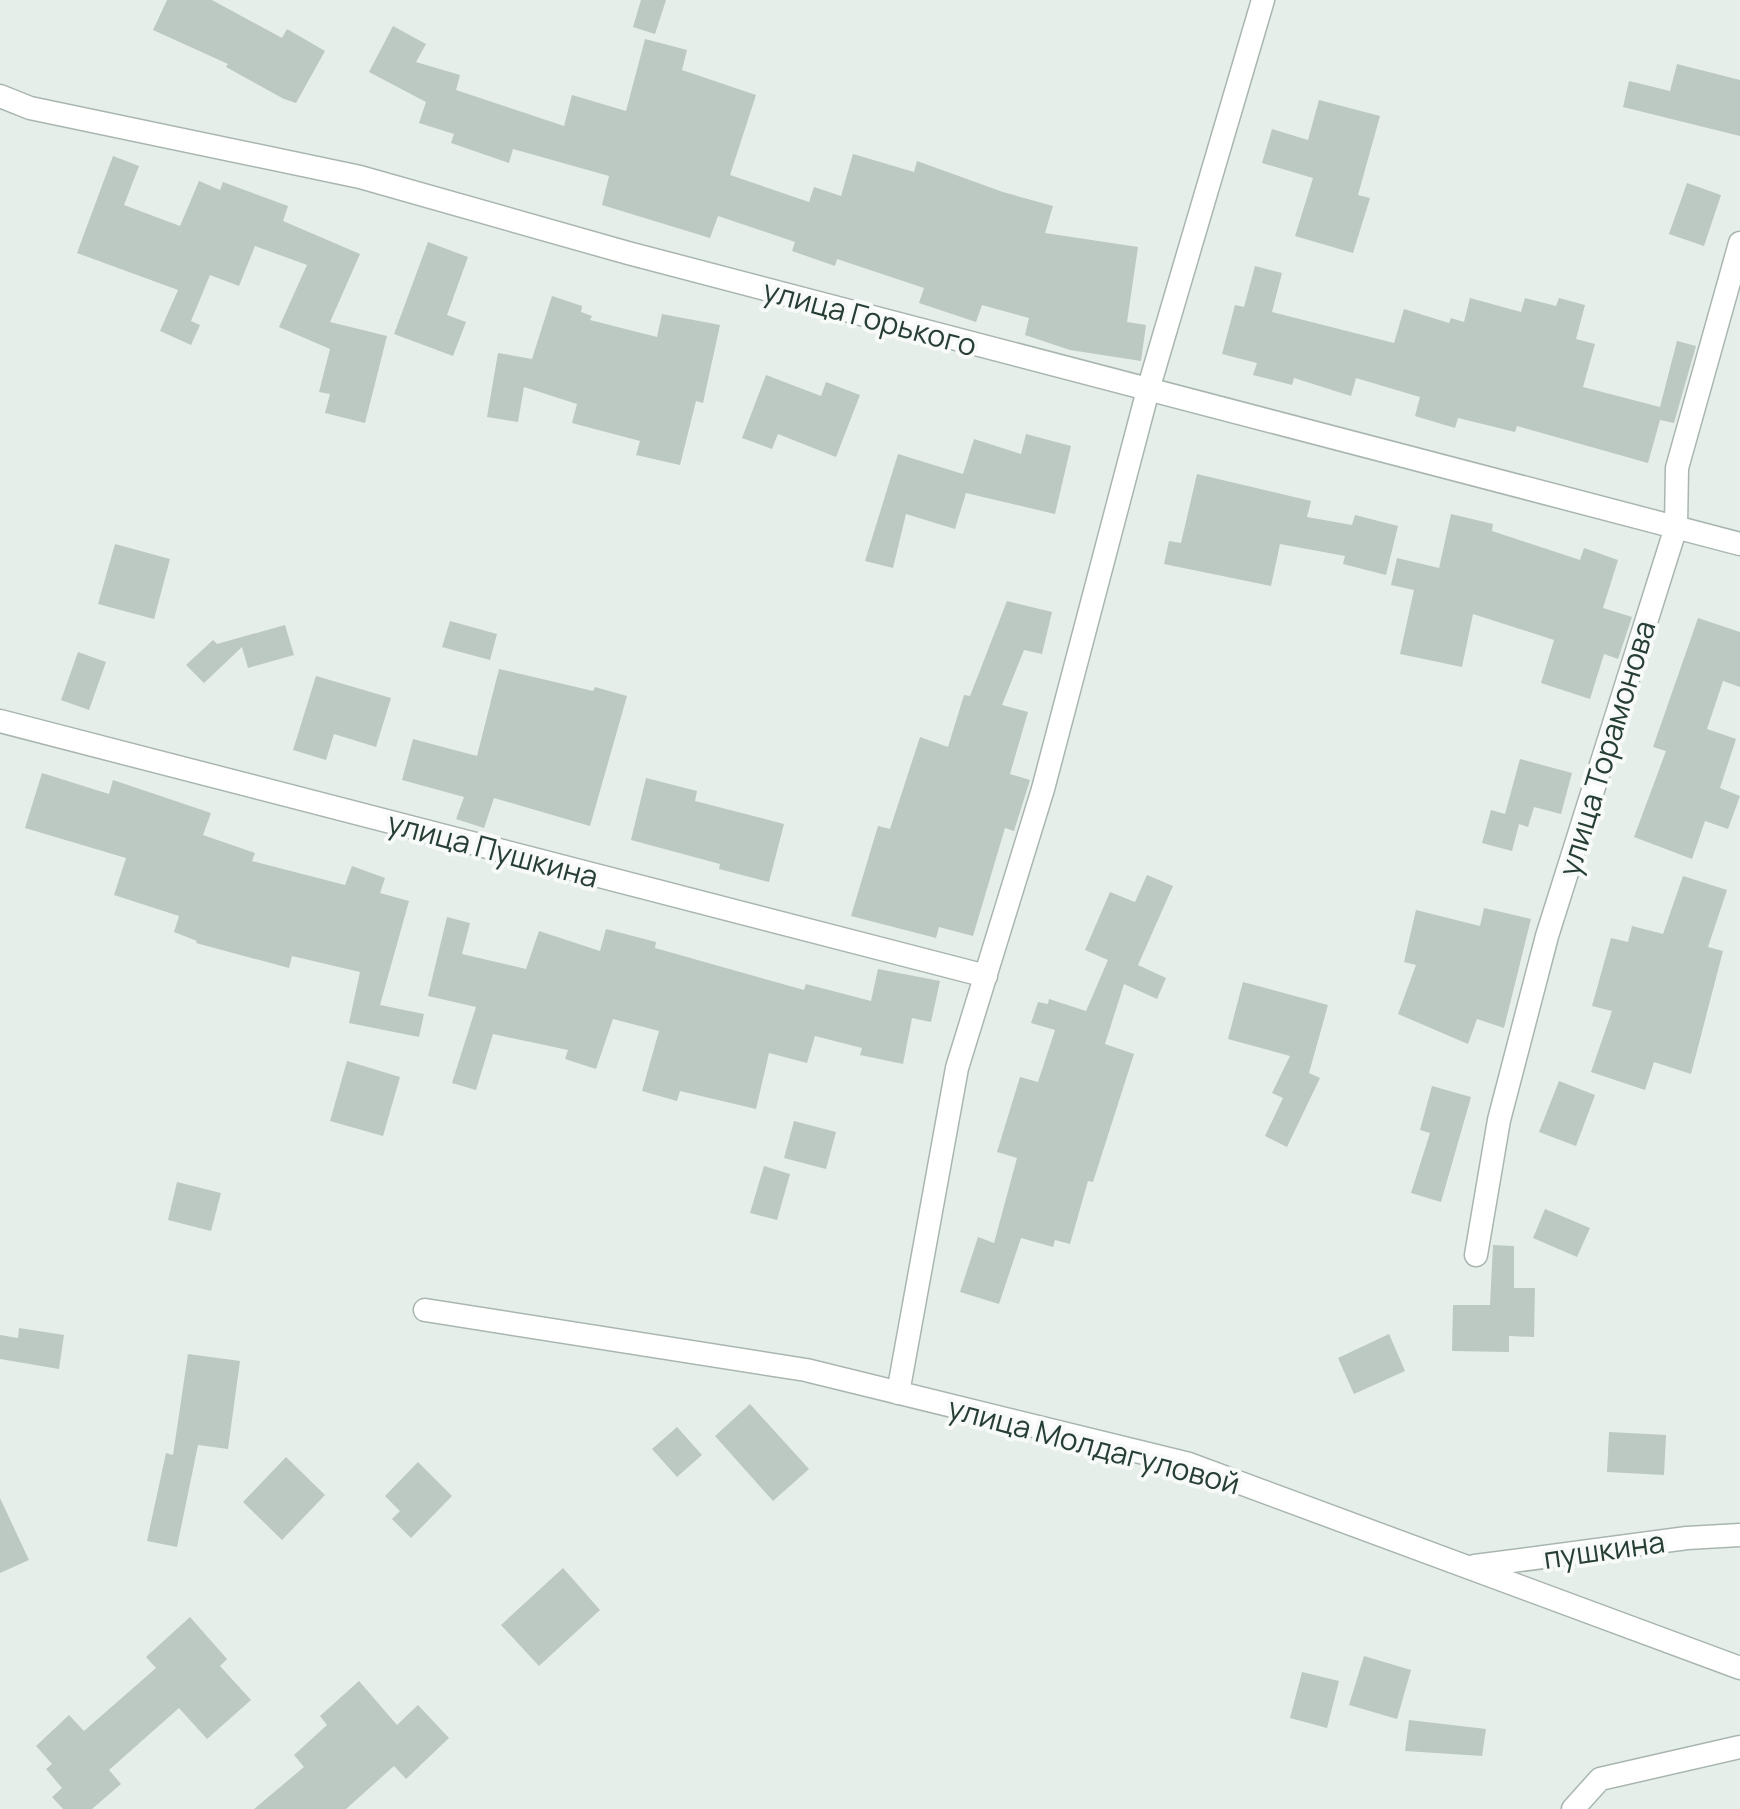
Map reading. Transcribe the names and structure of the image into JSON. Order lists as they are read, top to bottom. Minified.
{"streets":{"street":["улица Горького","улица Торамонова","улица Пушкина","улица Молдагуловой","пушкина"]},"crossings":[["улица Горького","улица Торамонова"],["улица Молдагуловой","пушкина"]]}
